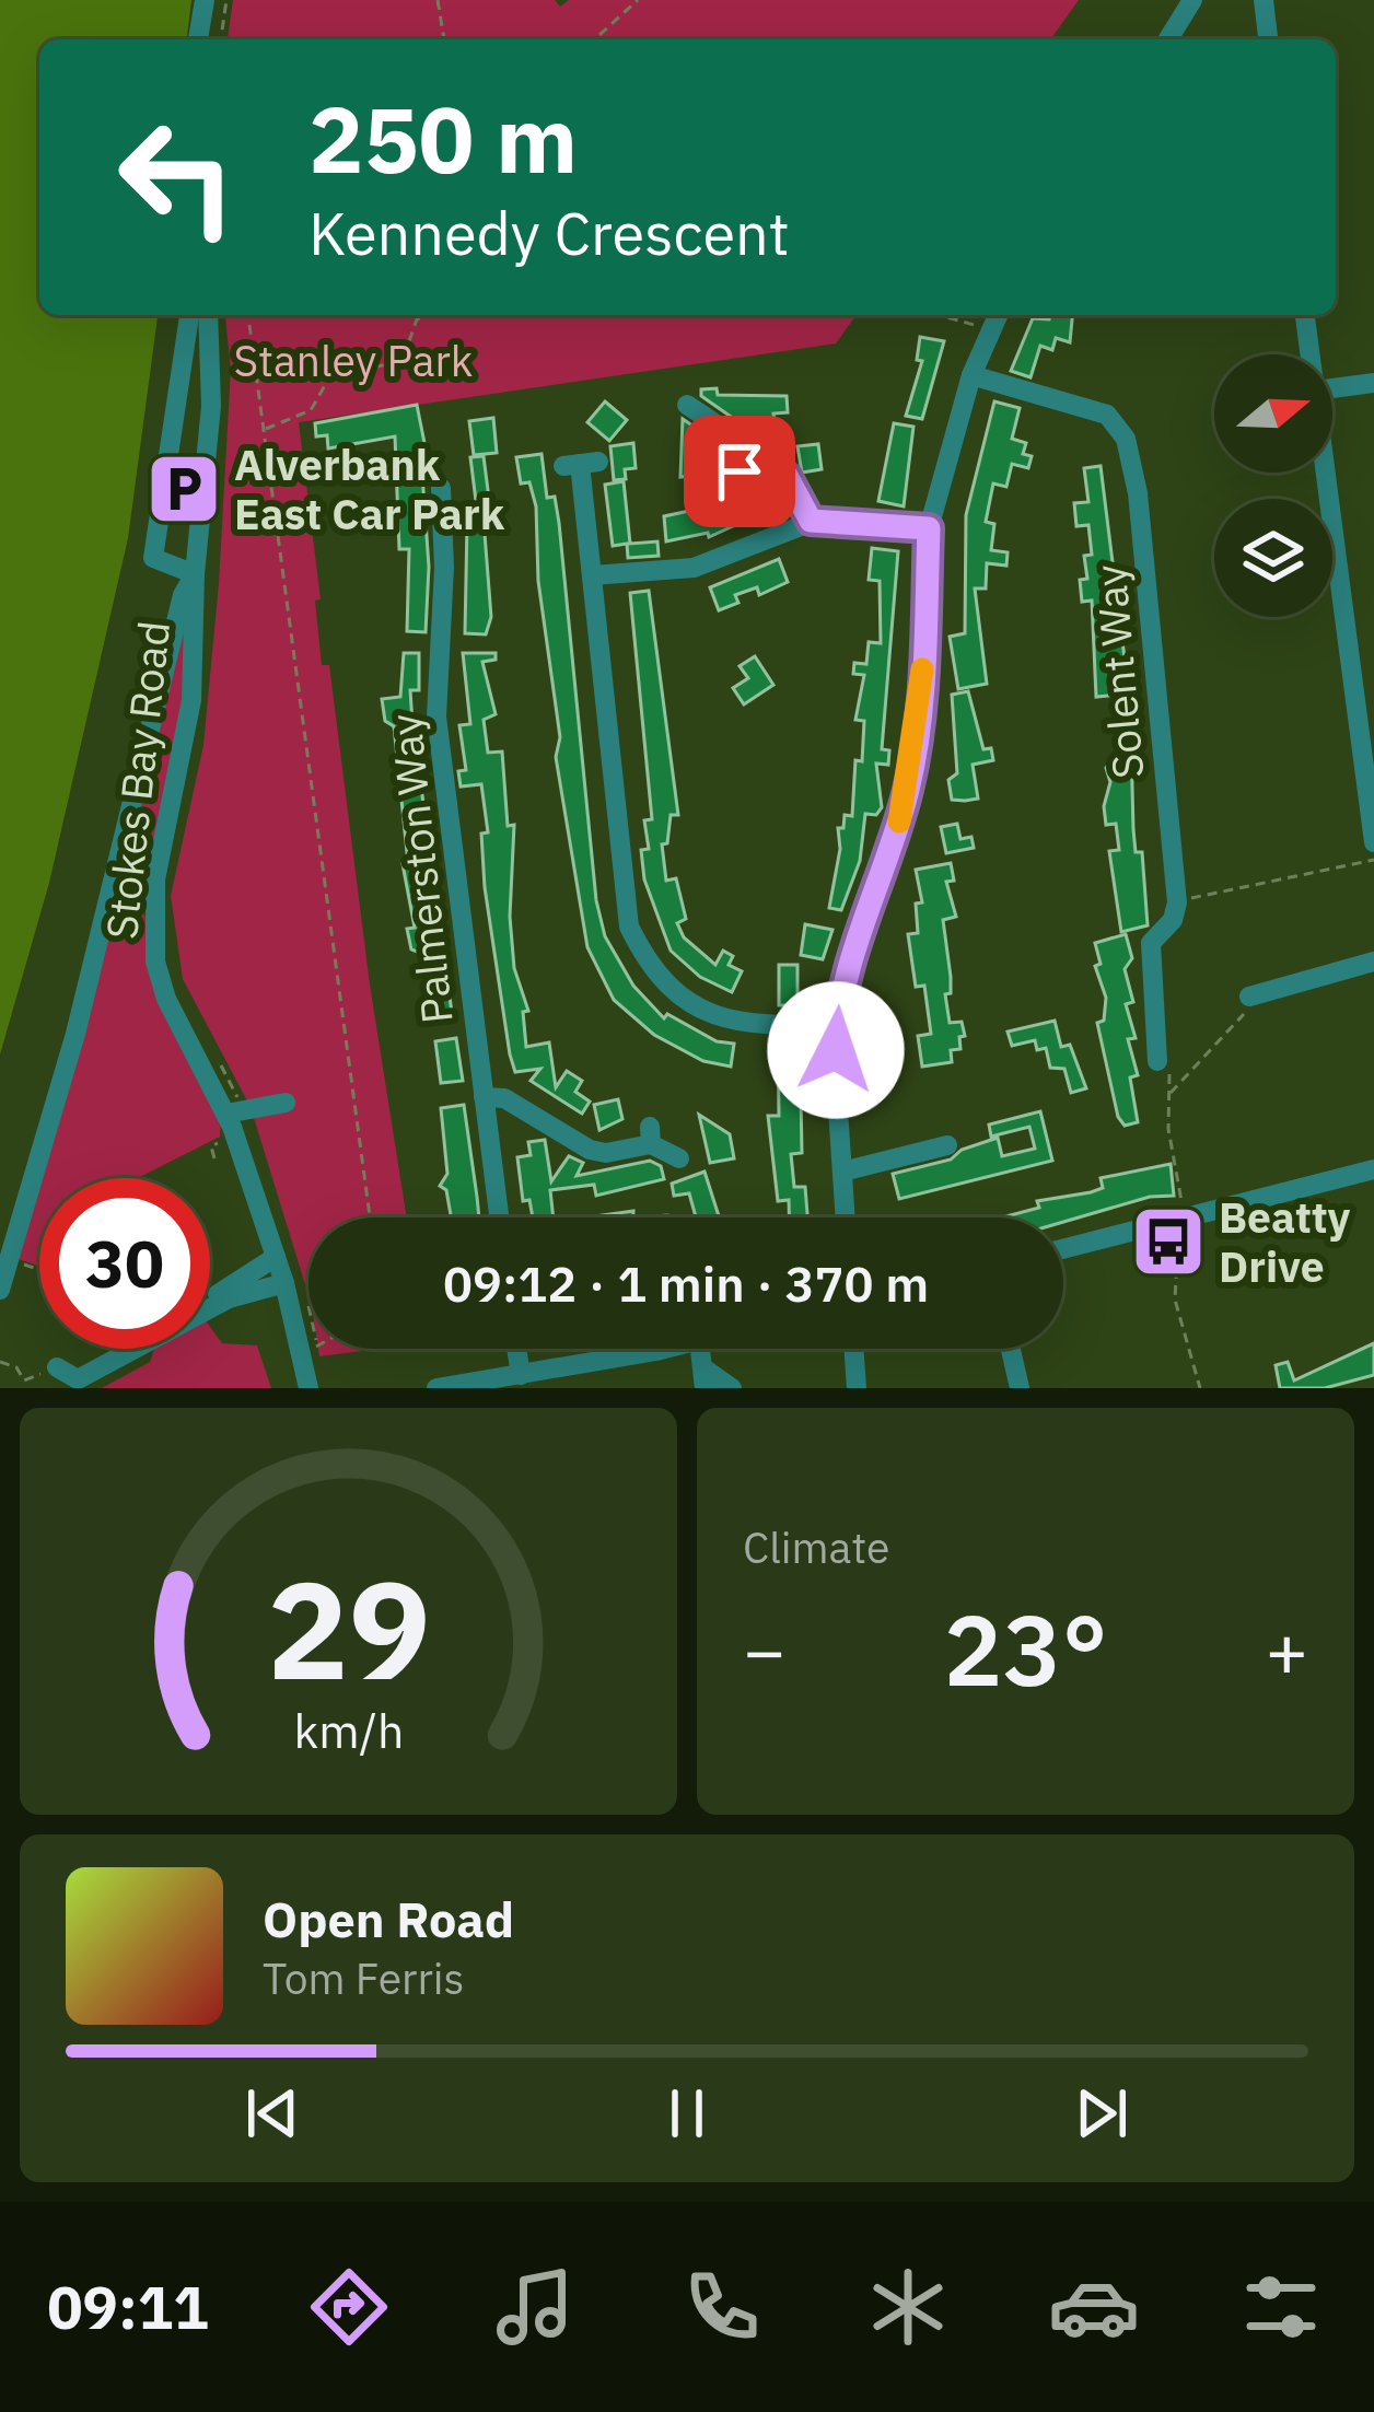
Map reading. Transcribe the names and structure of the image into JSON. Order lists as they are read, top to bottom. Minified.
{"streets":{"street":["Solent Way","Stokes Bay Road","Palmerston Way"]},"parks":["Stanley Park"],"places":{"parking":["Alverbank East Car Park"],"bus stop":["Beatty Drive"]},"north":"right","page":{"turn":["250 m","Kennedy Crescent"],"limit":"30","trip":"09:12 · 1 min · 370 m","tile":"Climate","heat":["−","23°","+"],"song":["Open Road","Tom Ferris"],"tabs":"09:11","gauge":["29","km/h"]}}
